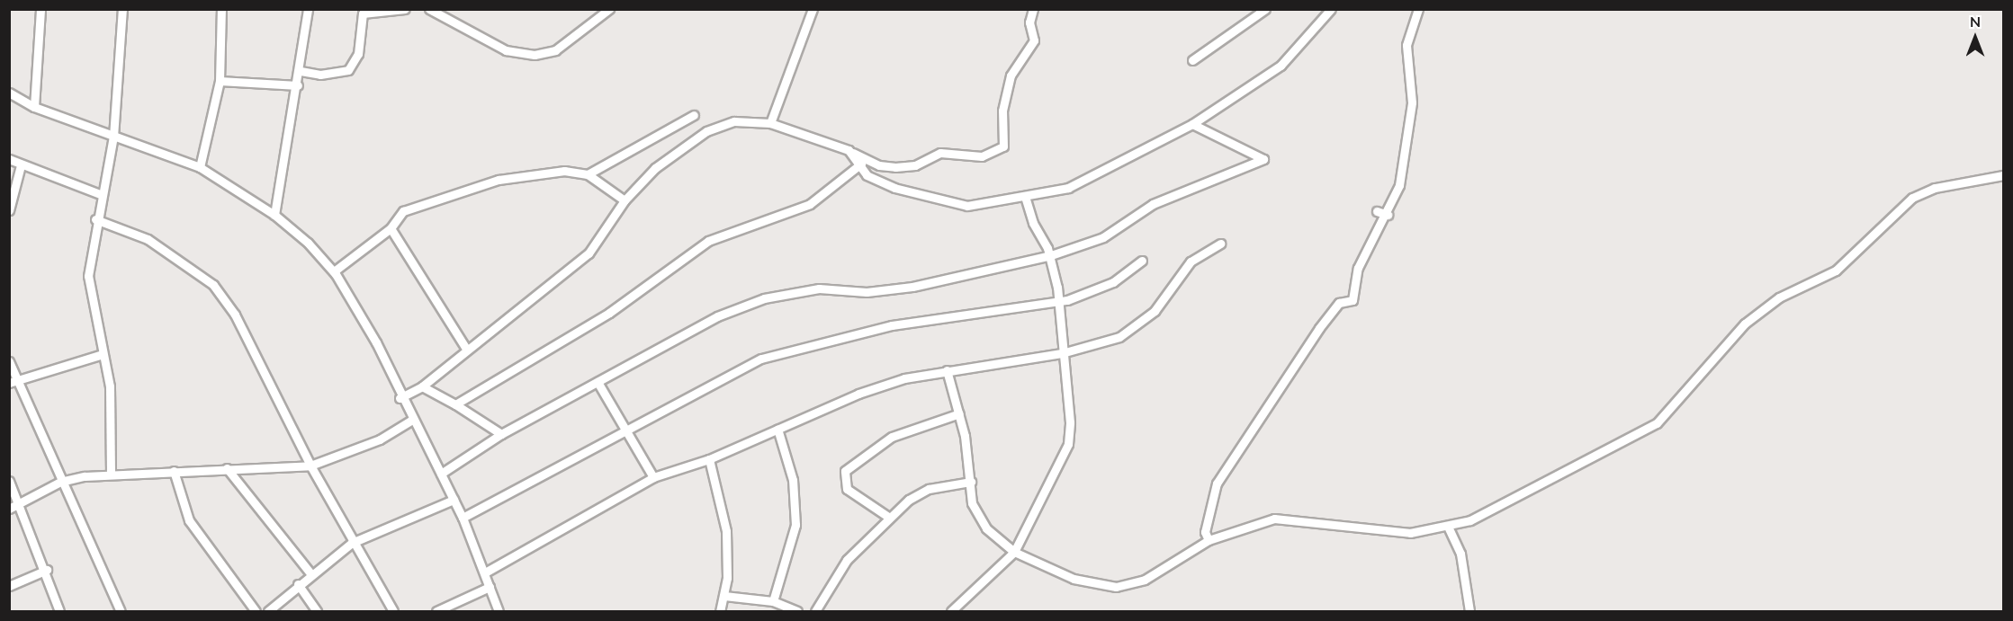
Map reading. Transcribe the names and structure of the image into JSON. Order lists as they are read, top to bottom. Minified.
{"north":"top"}
